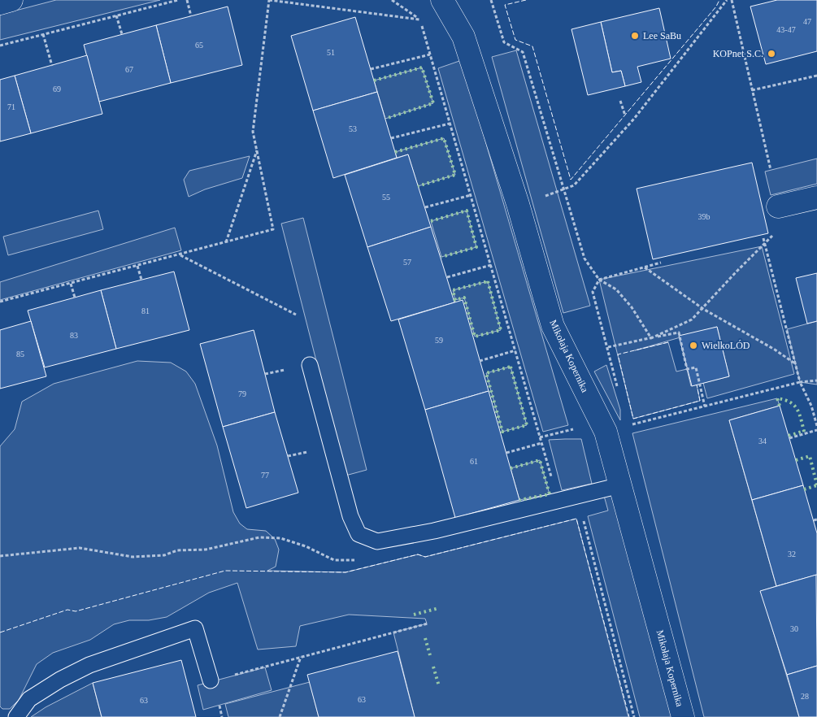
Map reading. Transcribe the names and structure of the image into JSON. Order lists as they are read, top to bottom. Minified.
{"streets":{"street":["Mikołaja Kopernika"]},"places":["Lee SaBu","KOPnet S.C.","WielkoLÓD"],"house_numbers":["47","43-47","65","51","67","69","71","53","55","39b","57","81","83","59","85","79","34","61","77","32","30","28","63","63"]}
